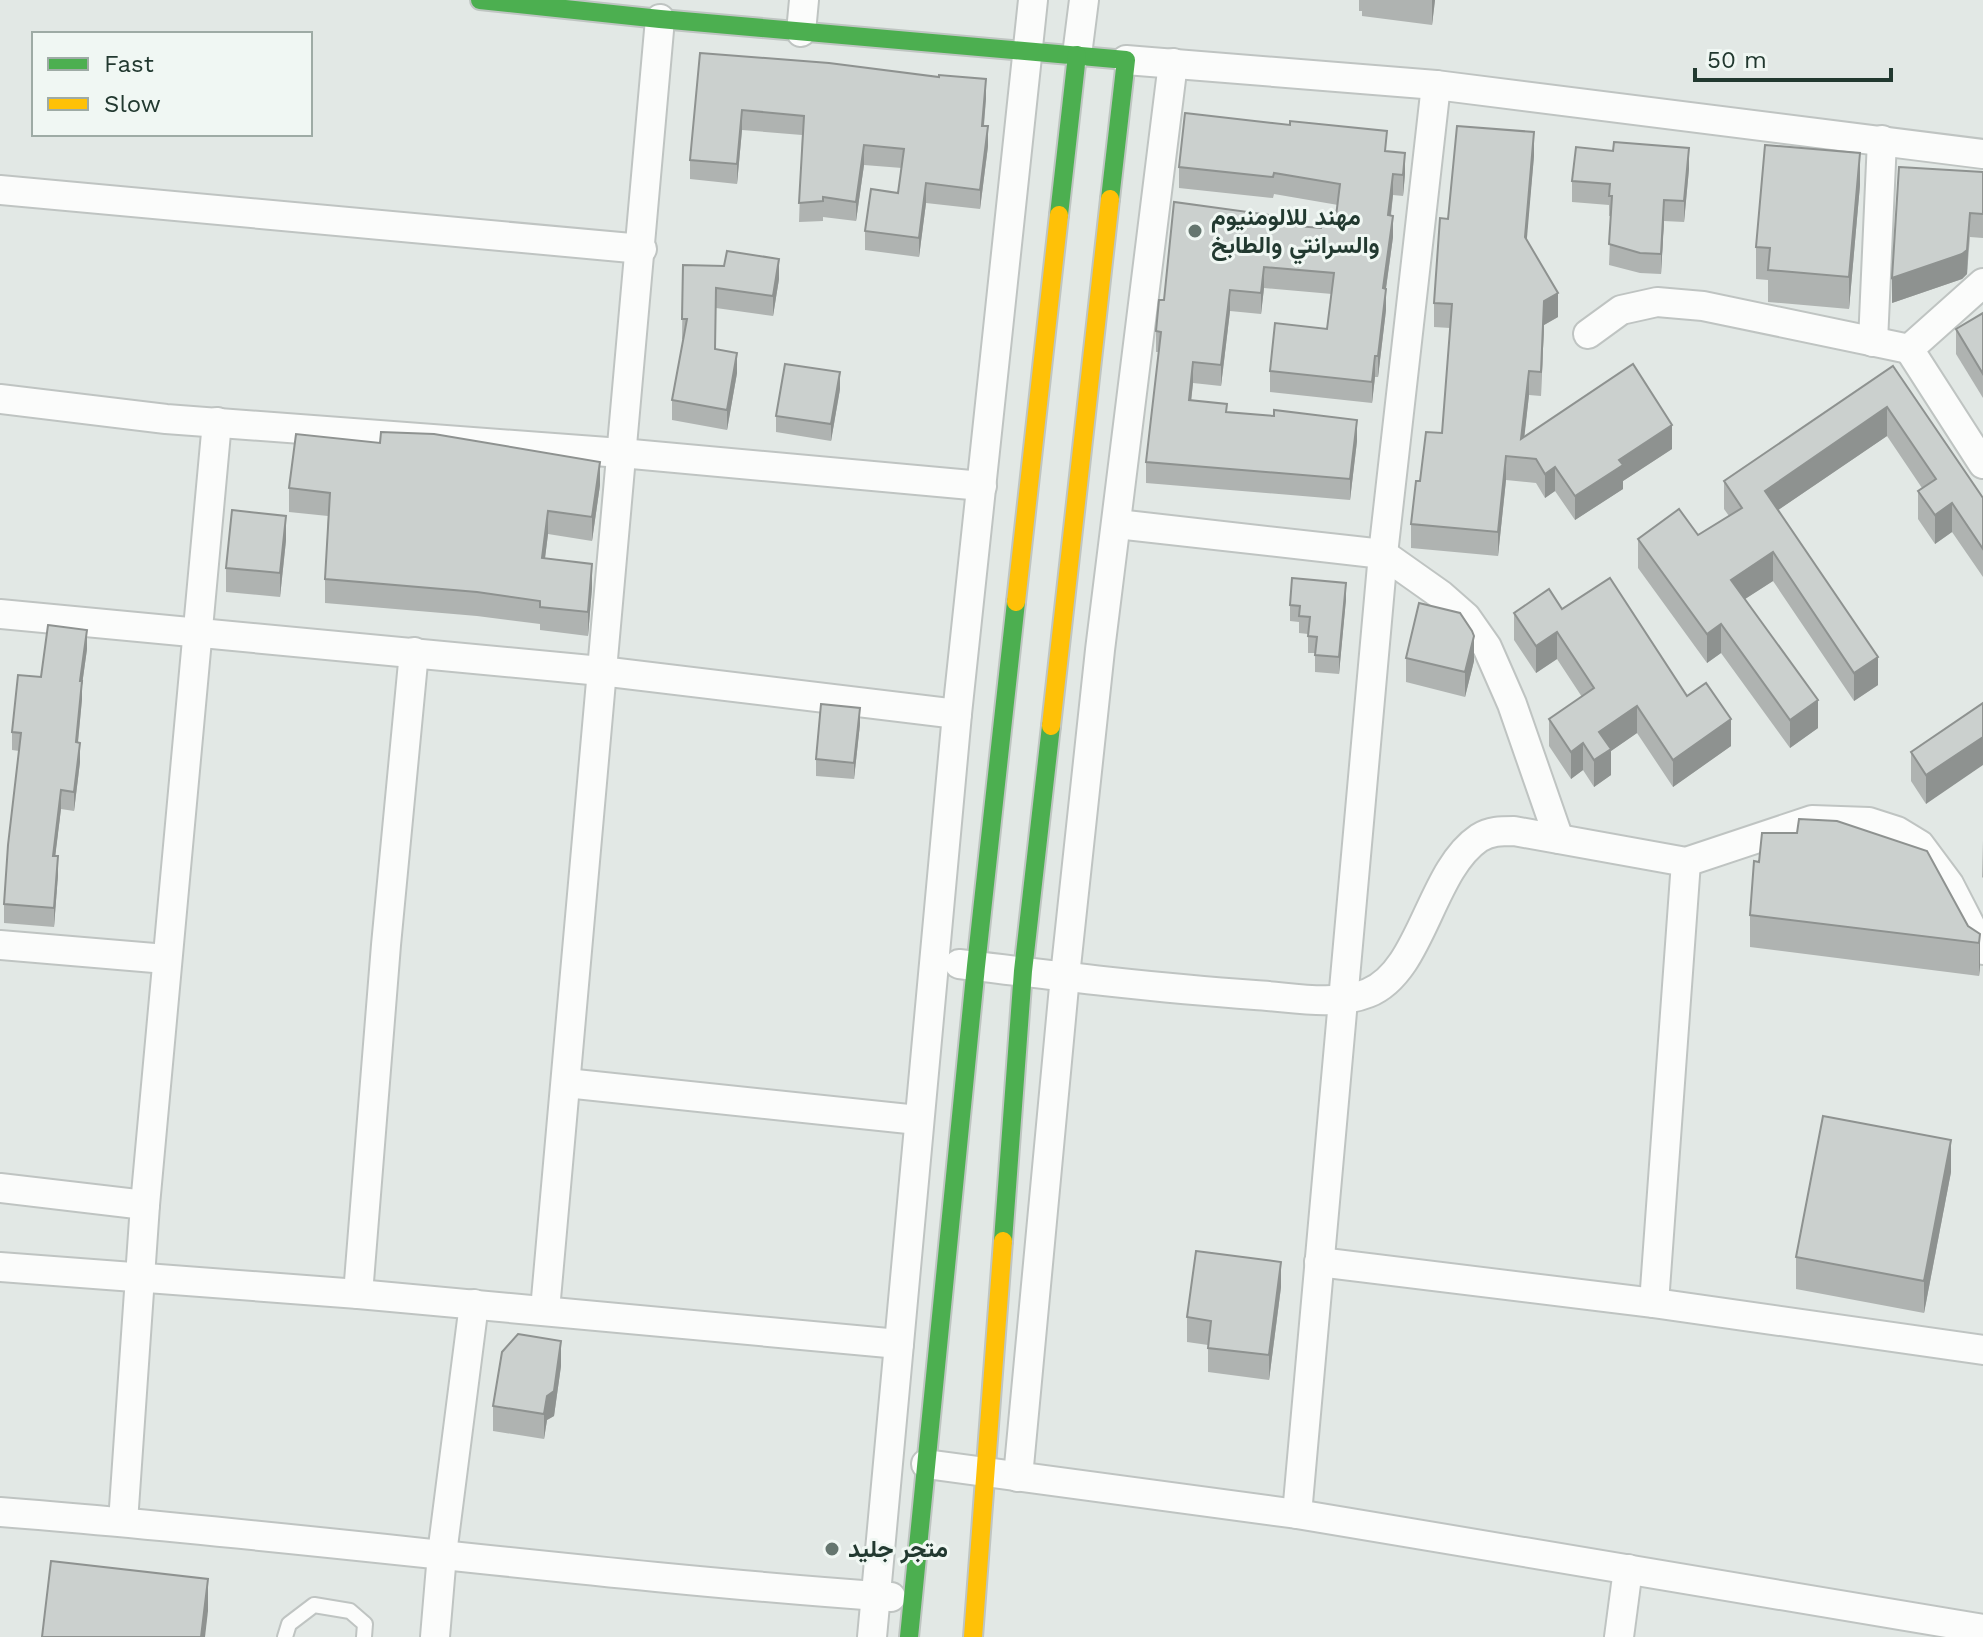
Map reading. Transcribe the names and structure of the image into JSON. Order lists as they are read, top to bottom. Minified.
{"places":["مهند للالومنيوم والسرانتي والطابخ","متجر جليد"],"legend":["Fast","Slow"],"scale_bar":"50 m"}
